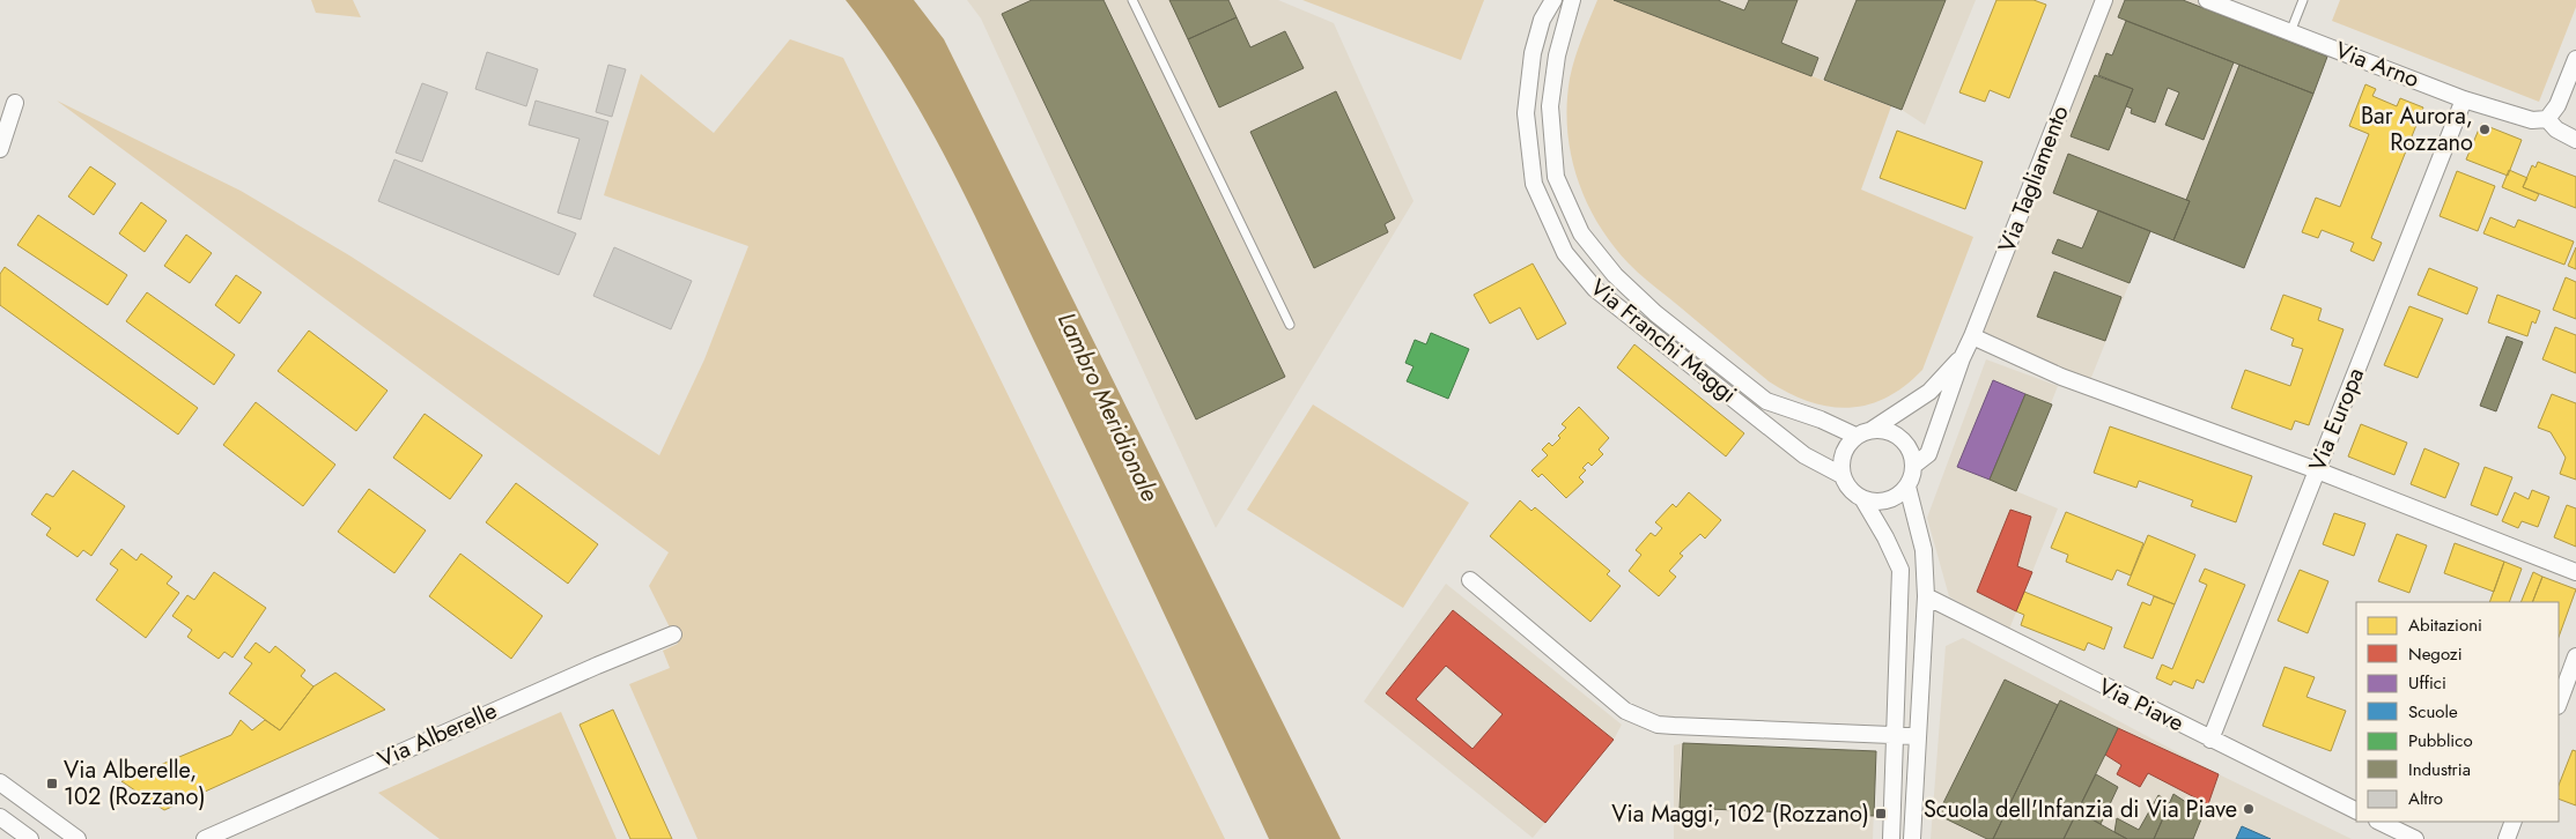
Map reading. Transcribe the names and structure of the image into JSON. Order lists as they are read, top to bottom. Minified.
{"streets":{"street":["Via Arno","Via Tagliamento","Via Franchi Maggi","Via Europa","Via Piave","Via Alberelle"]},"crossings":[["Via Arno","Via Europa"],["Via Tagliamento","Via Franchi Maggi"],["Via Europa","Via Piave"]],"water":["Lambro Meridionale"],"places":{"other":["Bar Aurora, Rozzano","Scuola dell'Infanzia di Via Piave"],"transit":["Via Alberelle, 102 (Rozzano)","Via Maggi, 102 (Rozzano)"]},"legend":["Abitazioni","Negozi","Uffici","Scuole","Pubblico","Industria","Altro"]}
